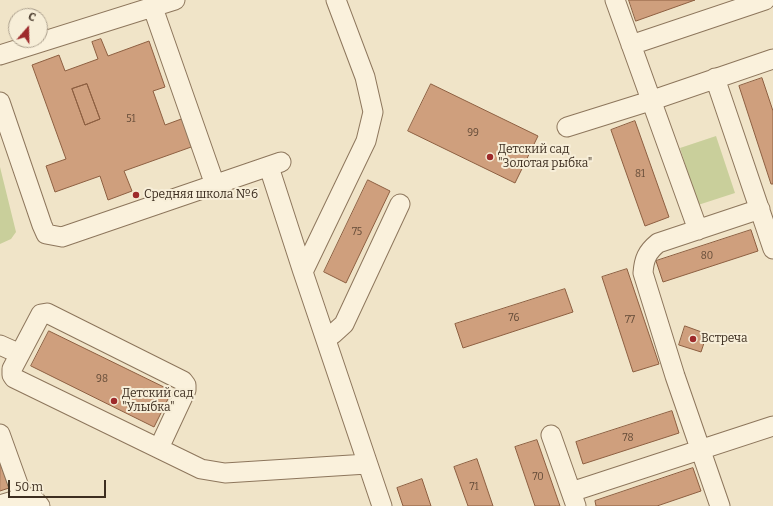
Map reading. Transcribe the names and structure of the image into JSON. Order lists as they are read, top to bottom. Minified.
{"places":["Детский сад \"Золотая рыбка\"","Средняя школа №6","Встреча","Детский сад \"Улыбка\""],"house_numbers":["51","99","81","75","80","76","77","98","78","70","71"],"scale_bar":"50 m","north":"top"}
